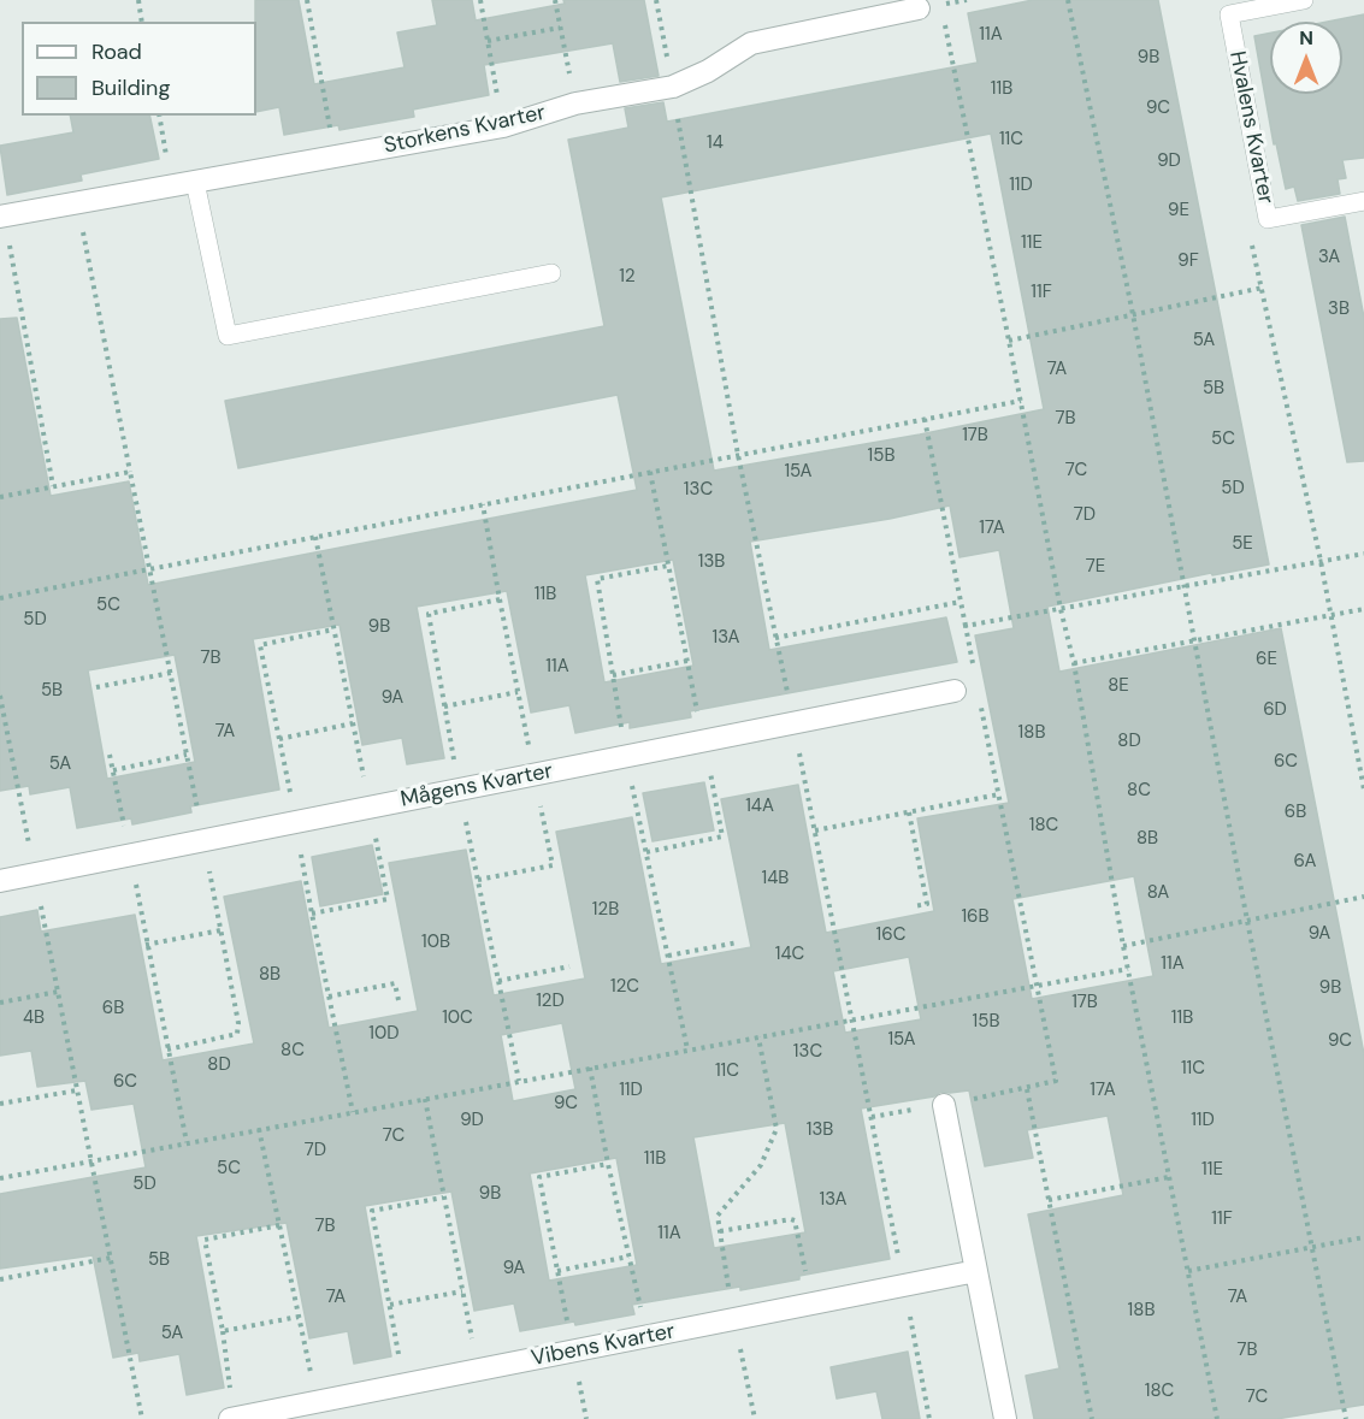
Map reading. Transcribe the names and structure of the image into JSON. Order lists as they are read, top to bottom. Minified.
{"streets":{"street":["Storkens Kvarter","Mågens Kvarter","Vibens Kvarter"],"lane":["Hvalens Kvarter"]},"house_numbers":["11A","9B","11B","9C","11C","14","9D","11D","9E","11E","3A","9F","12","11F","3B","5A","7A","5B","7B","17B","5C","15B","7C","15A","5D","13C","7D","17A","5E","13B","7E","11B","5C","5D","9B","13A","7B","6E","11A","8E","5B","9A","6D","7A","18B","8D","6C","5A","8C","14A","6B","18C","8B","6A","14B","8A","12B","16B","9A","16C","10B","14C","11A","8B","12C","9B","12D","17B","6B","4B","10C","11B","15B","10D","15A","9C","8C","13C","8D","11C","11C","6C","11D","17A","9C","9D","11D","13B","7C","7D","11B","5C","11E","5D","9B","13A","11F","7B","11A","5B","9A","7A","7A","18B","5A","7B","18C","7C"],"legend":["Road","Building"],"north":"top"}
